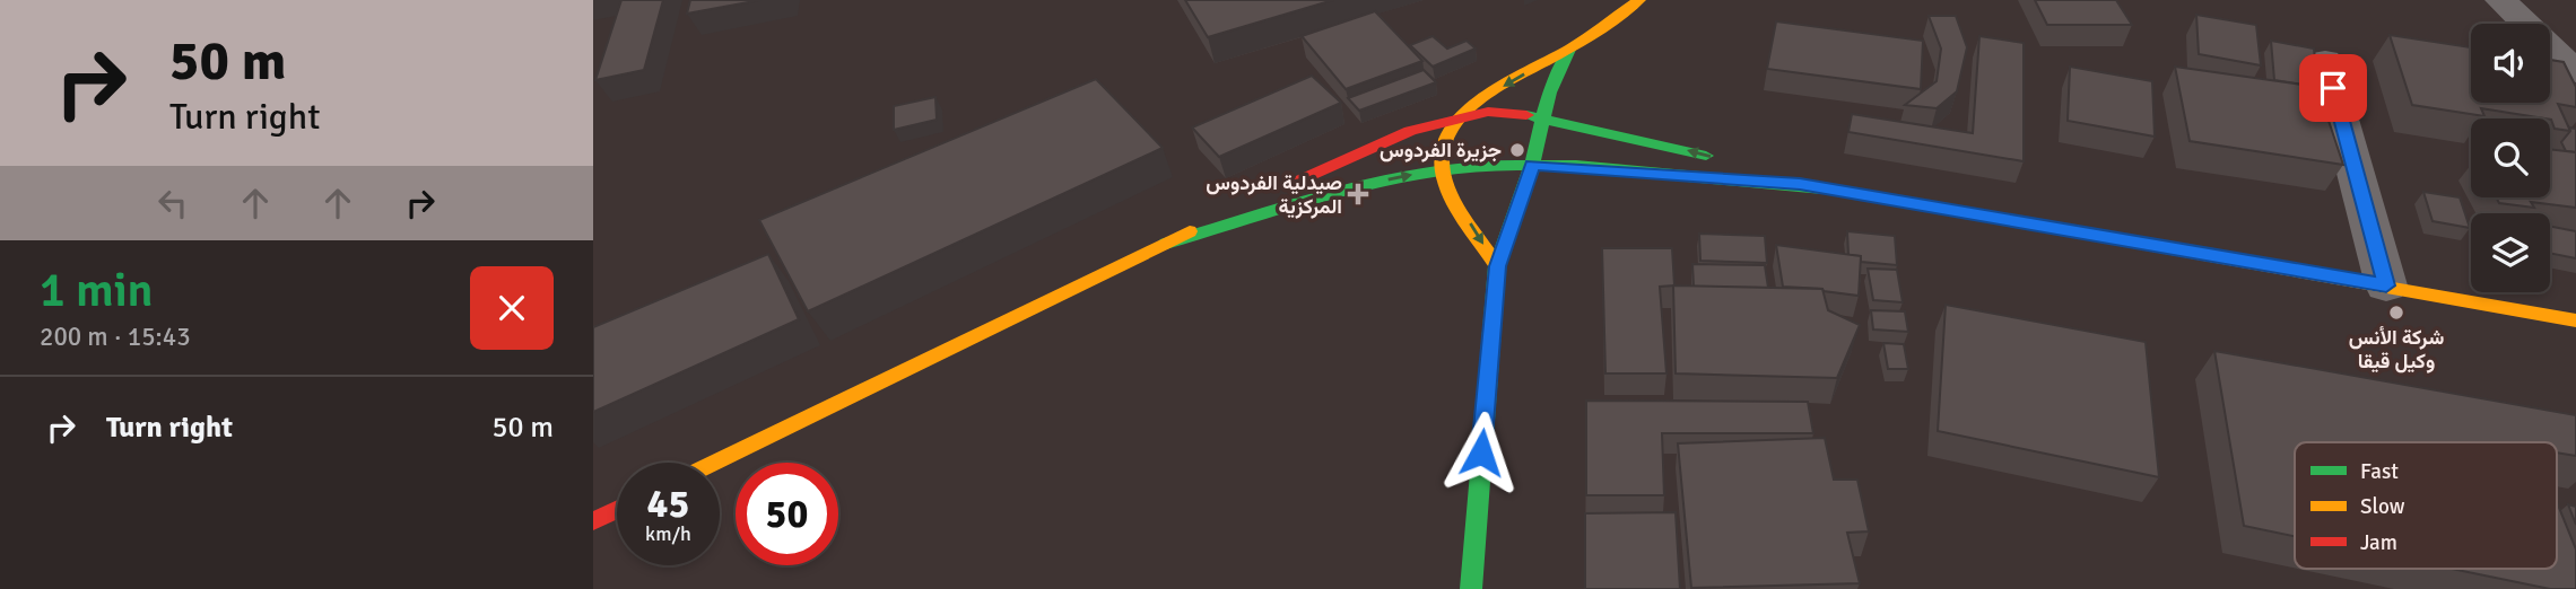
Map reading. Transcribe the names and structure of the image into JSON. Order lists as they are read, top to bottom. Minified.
{"places":{"other":["جزيرة الفردوس","شركة الأنس وكيل قيقا"],"health":["صيدلية الفردوس المركزية"]},"legend":["Fast","Slow","Jam"],"page":{"turn":["50 m","Turn right"],"heading":["1 min","200 m · 15:43"],"list":[{"name":"Turn right","value":"50 m"}],"speed":"45 km/h","limit":"50"}}
